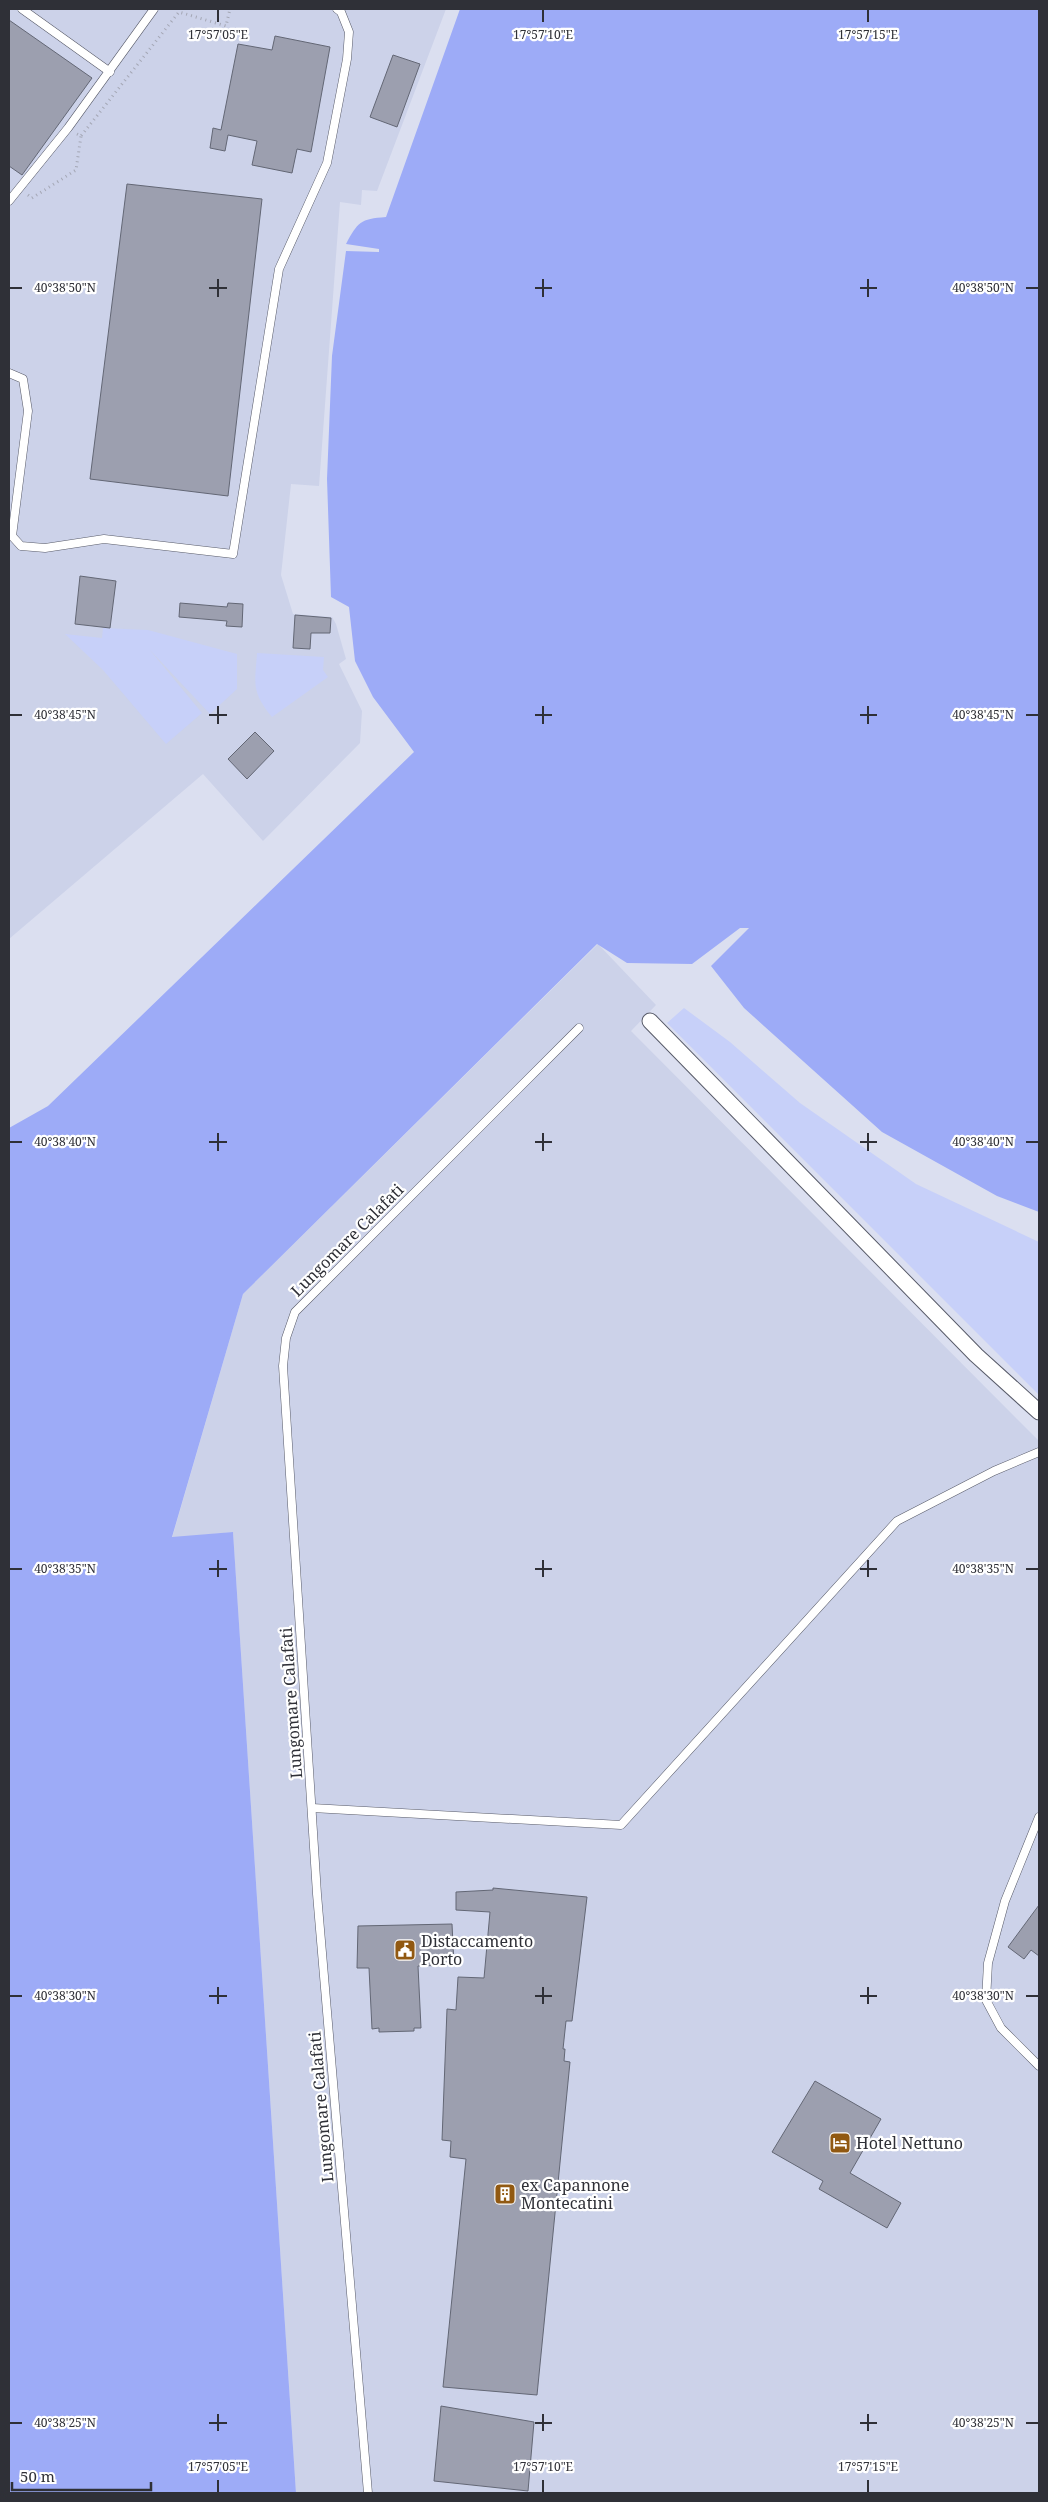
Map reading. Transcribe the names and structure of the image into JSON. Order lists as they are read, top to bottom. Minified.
{"streets":{"lane":["Lungomare Calafati"]},"places":{"public building":["Distaccamento Porto"],"hotel":["Hotel Nettuno"],"building":["ex Capannone Montecatini"]},"scale_bar":"50 m","coordinates":["17°57'05\"E","17°57'10\"E","17°57'15\"E","40°38'50\"N","40°38'45\"N","40°38'40\"N","40°38'35\"N","40°38'30\"N","40°38'25\"N"]}
